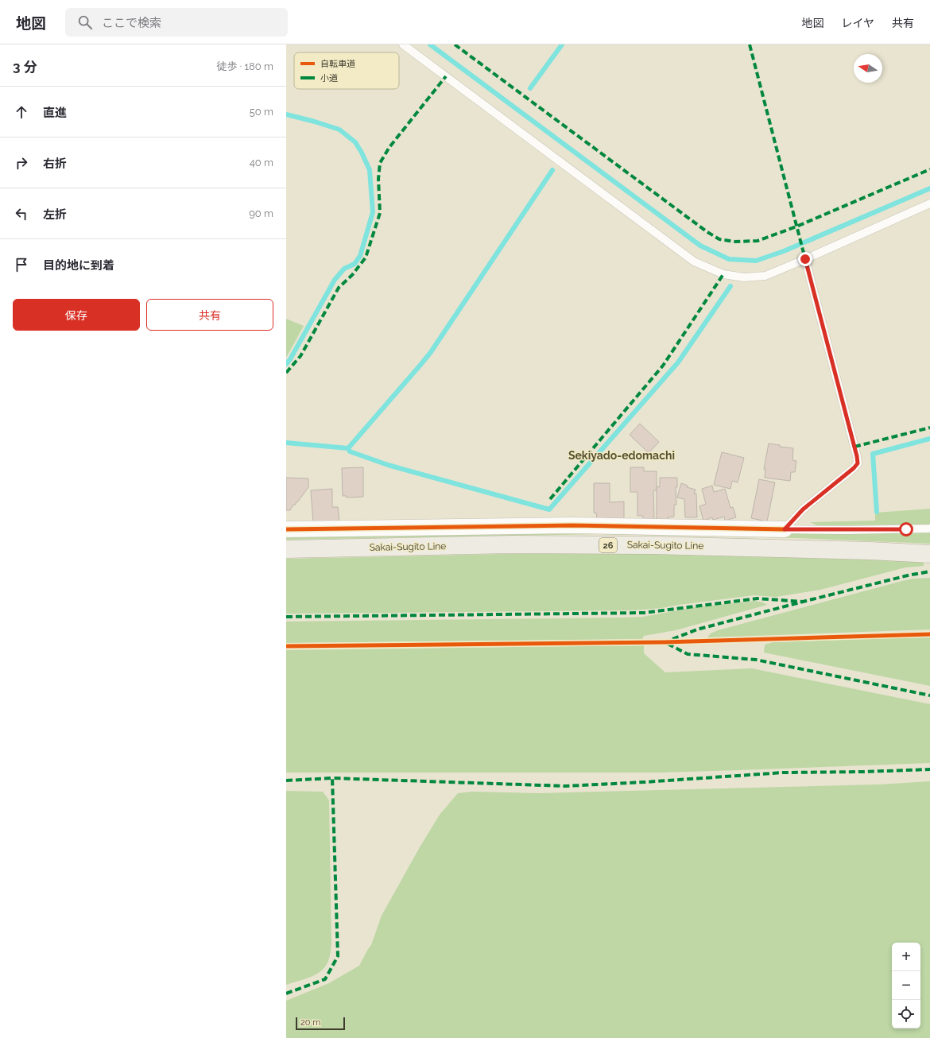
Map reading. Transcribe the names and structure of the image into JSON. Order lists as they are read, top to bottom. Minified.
{"streets":{"main road":["26","Sakai-Sugito Line"]},"districts":["Sekiyado-edomachi"],"legend":["自転車道","小道"],"scale_bar":"20 m","north":"left","page":{"header":"地図","search":"ここで検索","nav":["地図","レイヤ","共有"],"heading":["3 分","徒歩 · 180 m"],"list":[["直進","50 m"],["右折","40 m"],["左折","90 m"],"目的地に到着"],"buttons":["保存","共有"],"map_buttons":["+","−"],"scale":"20 m"}}
